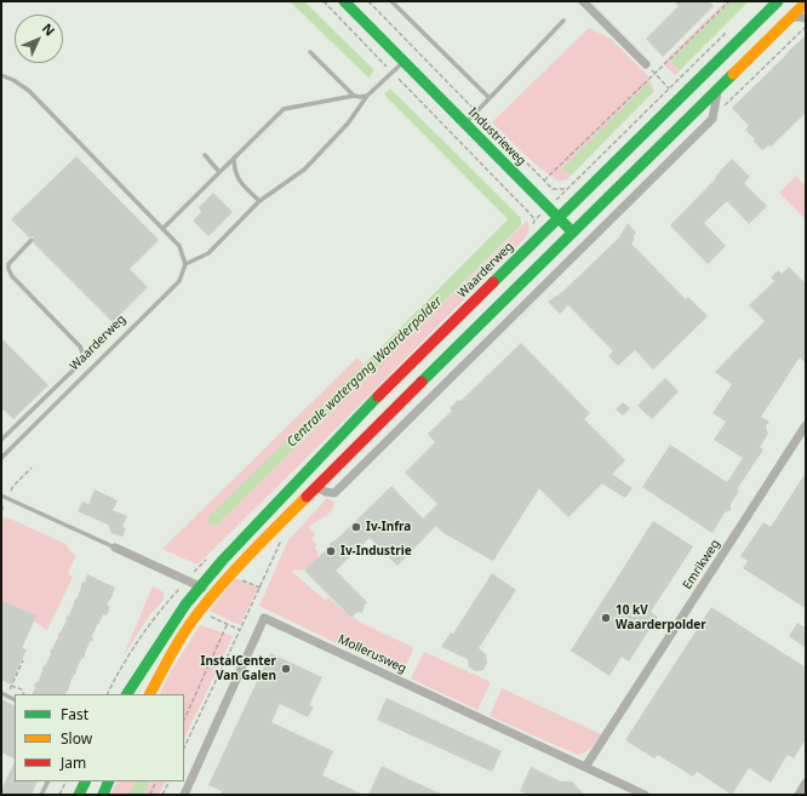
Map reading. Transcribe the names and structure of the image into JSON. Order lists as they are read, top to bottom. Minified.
{"streets":{"main road":["Industrieweg","Waarderweg"],"street":["Emrikweg","Mollerusweg"]},"crossings":[["Industrieweg","Waarderweg"],["Emrikweg","Mollerusweg"]],"water":["Centrale watergang Waarderpolder"],"places":["Iv-Infra","Iv-Industrie","10 kV Waarderpolder","InstalCenter Van Galen"],"legend":["Fast","Slow","Jam"],"north":"top right"}
